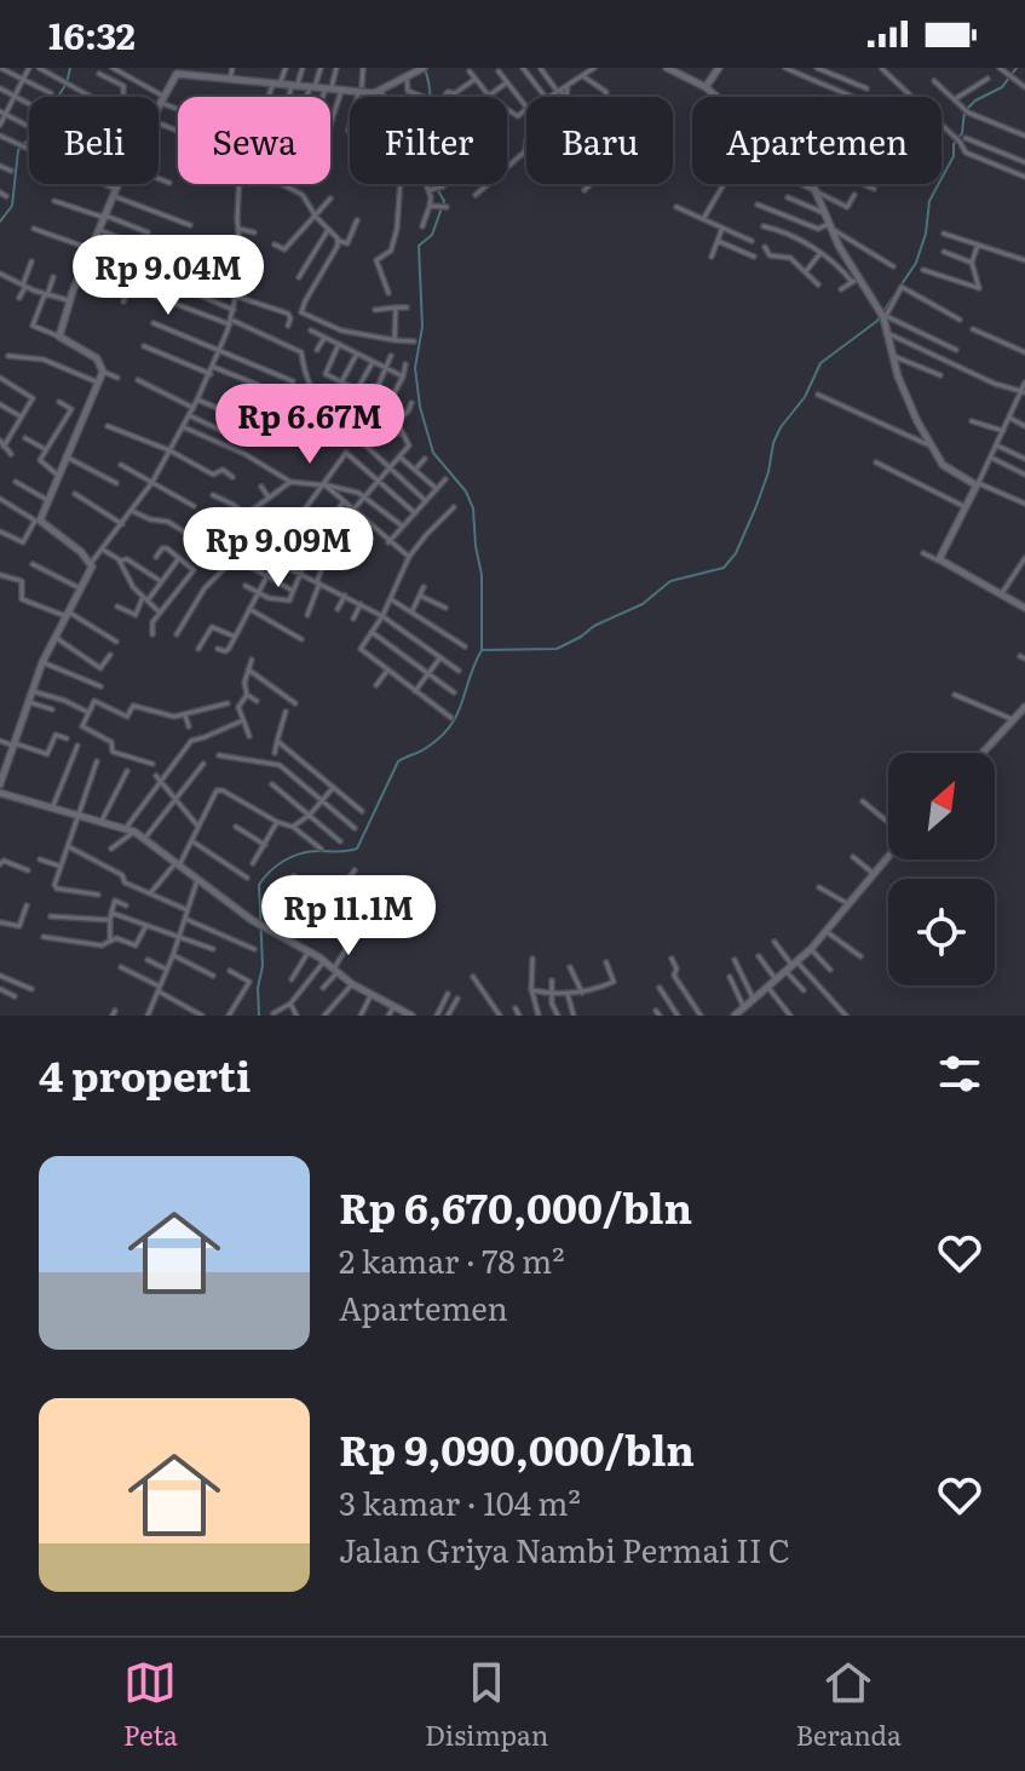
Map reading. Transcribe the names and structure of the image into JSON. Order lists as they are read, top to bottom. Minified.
{"north":"top right","page":{"status":"16:32","chip":["Beli","Sewa","Filter","Baru","Apartemen"],"price":["Rp 9.04M","Rp 6.67M","Rp 9.09M","Rp 11.1M"],"heading":"4 properti","list":[{"name":"Rp 6,670,000/bln","note":"2 kamar · 78 m² · Apartemen"},{"name":"Rp 9,090,000/bln","note":"3 kamar · 104 m² · Jalan Griya Nambi Permai II C"}],"tabs":["Peta","Disimpan","Beranda"]}}
